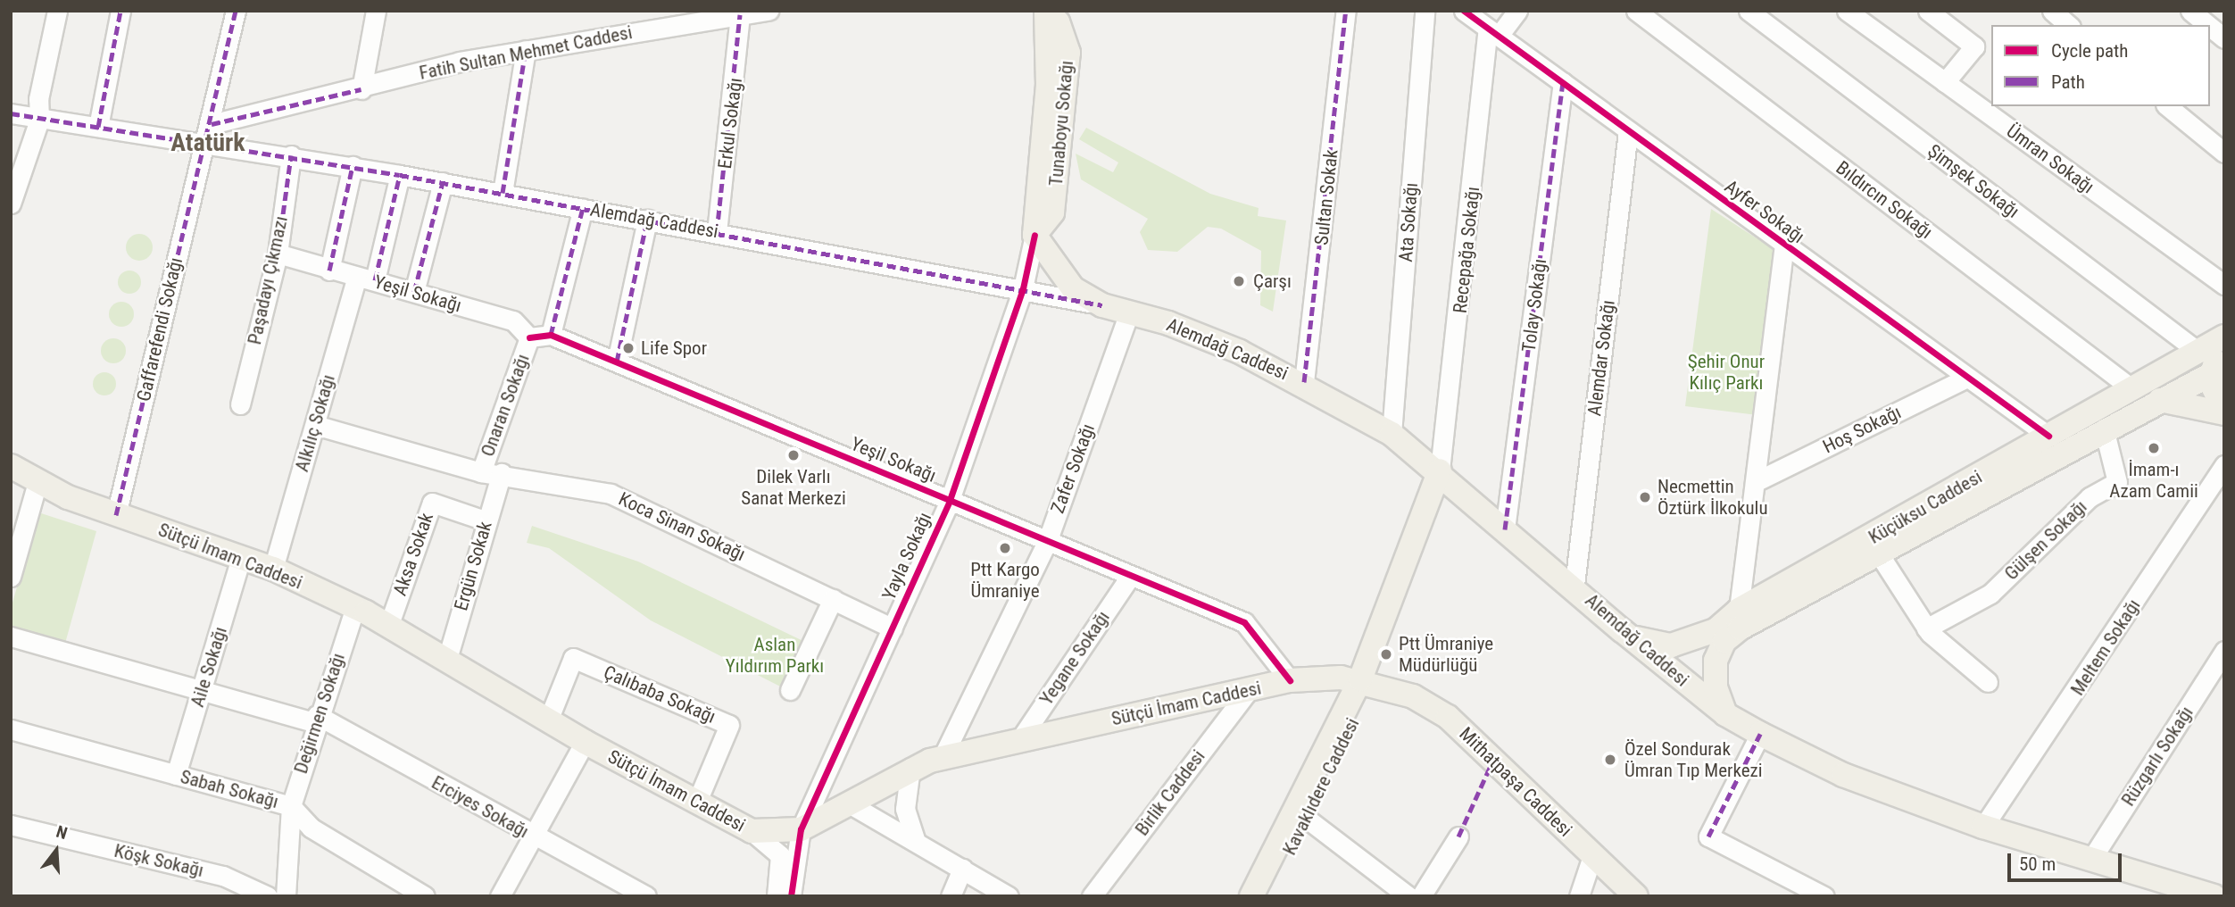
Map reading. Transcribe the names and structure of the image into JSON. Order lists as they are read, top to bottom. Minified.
{"streets":{"main road":["Tunaboyu Sokağı","Alemdağ Caddesi","Küçüksu Caddesi","Sütçü İmam Caddesi","Mithatpaşa Caddesi","Kavaklıdere Caddesi"],"street":["Fatih Sultan Mehmet Caddesi","Erkul Sokağı","Ümran Sokağı","Şimşek Sokağı","Sultan Sokak","Bıldırcın Sokağı","Ayfer Sokağı","Ata Sokağı","Recepağa Sokağı","Paşadayı Çıkmazı","Yeşil Sokağı","Tolay Sokağı","Gaffarefendi Sokağı","Alemdar Sokağı","Onaran Sokağı","Alkılıç Sokağı","Hoş Sokağı","Zafer Sokağı","Koca Sinan Sokağı","Gülşen Sokağı","Aksa Sokak","Yayla Sokağı","Ergün Sokak","Meltem Sokağı","Yegane Sokağı","Aile Sokağı","Çalıbaba Sokağı","Değirmen Sokağı","Rüzgarlı Sokağı","Sabah Sokağı","Birlik Caddesi","Erciyes Sokağı","Köşk Sokağı"]},"crossings":[["Fatih Sultan Mehmet Caddesi","Erkul Sokağı"],["Erkul Sokağı","Alemdağ Caddesi"],["Tunaboyu Sokağı","Alemdağ Caddesi"],["Tunaboyu Sokağı","Yayla Sokağı"],["Şimşek Sokağı","Küçüksu Caddesi"],["Sultan Sokak","Alemdağ Caddesi"],["Bıldırcın Sokağı","Küçüksu Caddesi"],["Ayfer Sokağı","Recepağa Sokağı"],["Ayfer Sokağı","Tolay Sokağı"],["Ayfer Sokağı","Alemdar Sokağı"],["Ayfer Sokağı","Hoş Sokağı"],["Ayfer Sokağı","Küçüksu Caddesi"],["Alemdağ Caddesi","Ata Sokağı"],["Alemdağ Caddesi","Recepağa Sokağı"],["Alemdağ Caddesi","Paşadayı Çıkmazı"],["Alemdağ Caddesi","Tolay Sokağı"],["Alemdağ Caddesi","Gaffarefendi Sokağı"],["Alemdağ Caddesi","Alemdar Sokağı"],["Alemdağ Caddesi","Alkılıç Sokağı"],["Alemdağ Caddesi","Zafer Sokağı"],["Alemdağ Caddesi","Küçüksu Caddesi"],["Alemdağ Caddesi","Yayla Sokağı"],["Alemdağ Caddesi","Meltem Sokağı"],["Alemdağ Caddesi","Rüzgarlı Sokağı"],["Alemdağ Caddesi","Kavaklıdere Caddesi"],["Recepağa Sokağı","Kavaklıdere Caddesi"],["Paşadayı Çıkmazı","Yeşil Sokağı"],["Yeşil Sokağı","Onaran Sokağı"],["Yeşil Sokağı","Alkılıç Sokağı"],["Yeşil Sokağı","Zafer Sokağı"],["Yeşil Sokağı","Sütçü İmam Caddesi"],["Yeşil Sokağı","Yayla Sokağı"],["Yeşil Sokağı","Yegane Sokağı"],["Gaffarefendi Sokağı","Sütçü İmam Caddesi"],["Onaran Sokağı","Koca Sinan Sokağı"],["Alkılıç Sokağı","Koca Sinan Sokağı"],["Alkılıç Sokağı","Sütçü İmam Caddesi"],["Zafer Sokağı","Sütçü İmam Caddesi"],["Küçüksu Caddesi","Gülşen Sokağı"],["Koca Sinan Sokağı","Yayla Sokağı"],["Koca Sinan Sokağı","Ergün Sokak"],["Aksa Sokak","Sütçü İmam Caddesi"],["Aksa Sokak","Ergün Sokak"],["Sütçü İmam Caddesi","Yayla Sokağı"],["Sütçü İmam Caddesi","Ergün Sokak"],["Sütçü İmam Caddesi","Yegane Sokağı"],["Sütçü İmam Caddesi","Aile Sokağı"],["Sütçü İmam Caddesi","Çalıbaba Sokağı"],["Sütçü İmam Caddesi","Değirmen Sokağı"],["Sütçü İmam Caddesi","Mithatpaşa Caddesi"],["Sütçü İmam Caddesi","Kavaklıdere Caddesi"],["Sütçü İmam Caddesi","Birlik Caddesi"],["Aile Sokağı","Sabah Sokağı"],["Aile Sokağı","Erciyes Sokağı"],["Değirmen Sokağı","Sabah Sokağı"],["Değirmen Sokağı","Erciyes Sokağı"],["Mithatpaşa Caddesi","Kavaklıdere Caddesi"]],"districts":["Atatürk"],"parks":["Şehir Onur Kılıç Parkı","Aslan Yıldırım Parkı"],"places":["Çarşı","Life Spor","İmam-ı Azam Camii","Dilek Varlı Sanat Merkezi","Necmettin Öztürk İlkokulu","Ptt Kargo Ümraniye","Ptt Ümraniye Müdürlüğü","Özel Sondurak Ümran Tıp Merkezi"],"legend":["Cycle path","Path"],"scale_bar":"50 m","north":"top"}
